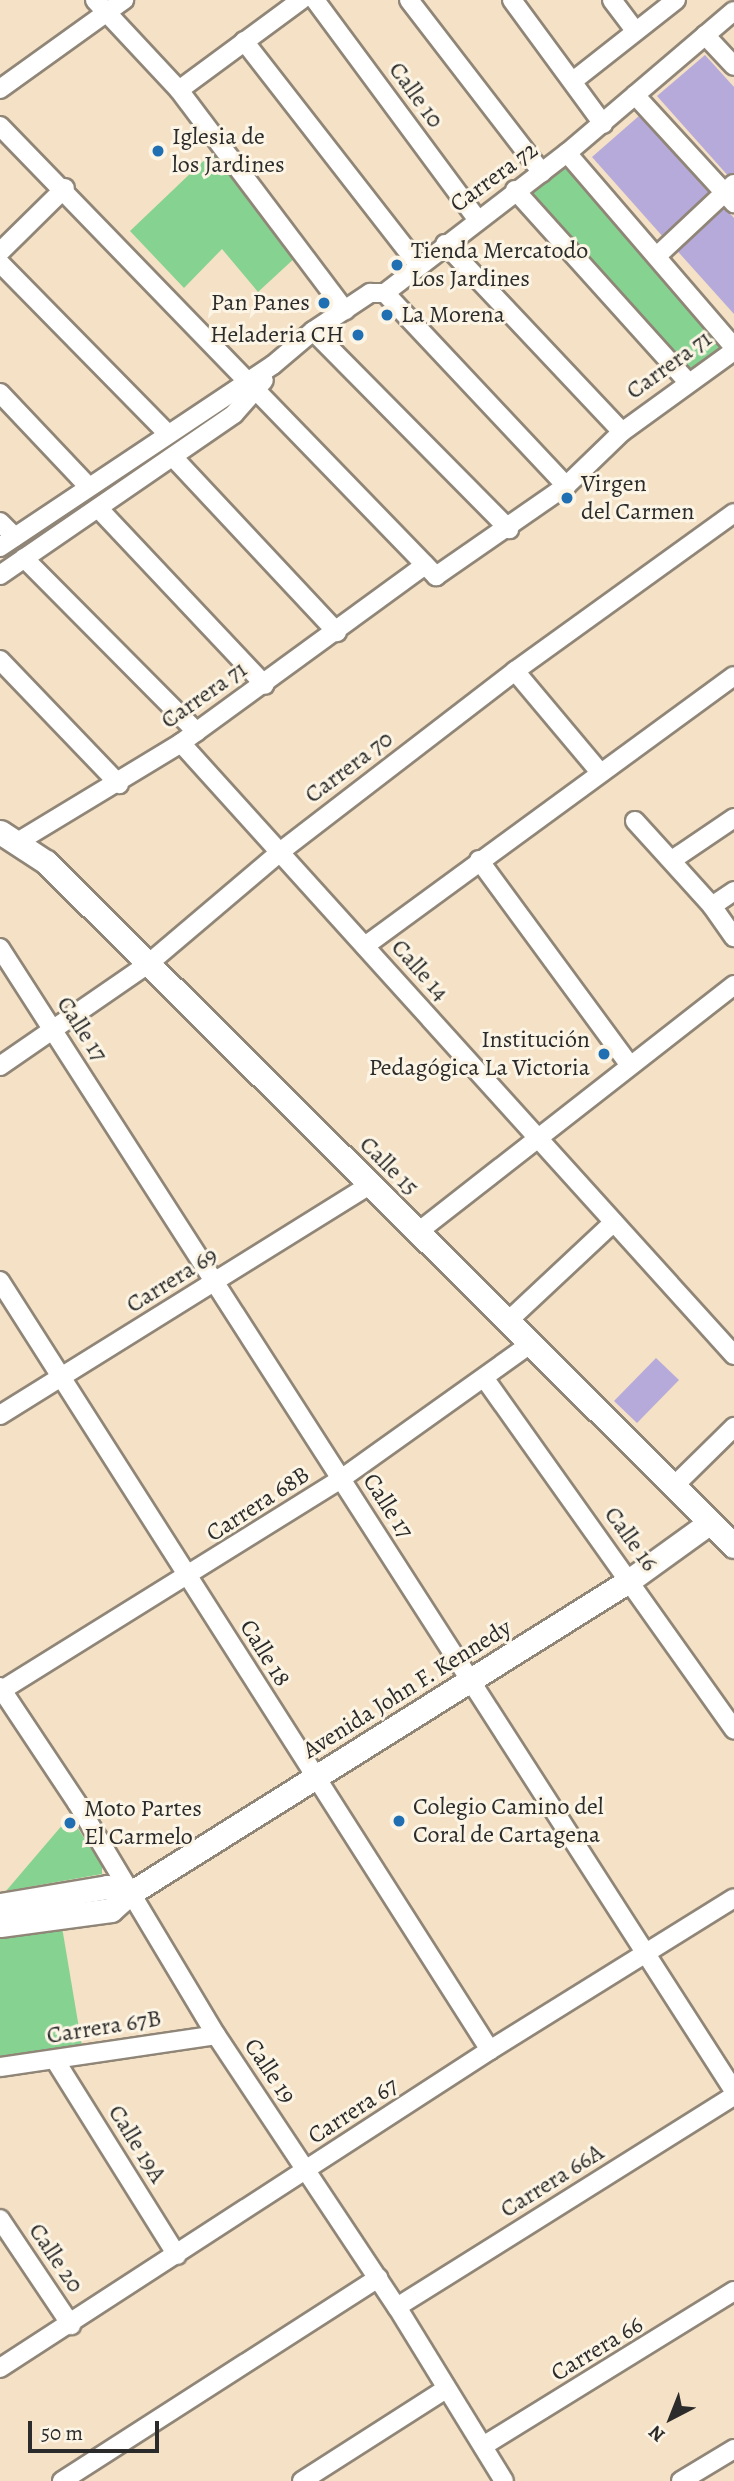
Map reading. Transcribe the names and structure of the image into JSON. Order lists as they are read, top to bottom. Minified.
{"streets":{"street":["Calle 10","Carrera 72","Carrera 71","Carrera 70","Calle 14","Calle 17","Calle 15","Carrera 69","Carrera 68B","Calle 16","Calle 18","Avenida John F. Kennedy","Carrera 67B","Calle 19","Carrera 67","Calle 19A","Carrera 66A","Calle 20","Carrera 66"]},"crossings":[["Calle 10","Carrera 72"],["Carrera 71","Calle 14"],["Carrera 71","Calle 15"],["Carrera 70","Calle 14"],["Carrera 70","Calle 17"],["Carrera 70","Calle 15"],["Calle 17","Carrera 69"],["Calle 17","Carrera 68B"],["Calle 17","Avenida John F. Kennedy"],["Calle 17","Carrera 67"],["Calle 17","Carrera 66A"],["Calle 15","Carrera 69"],["Calle 15","Carrera 68B"],["Calle 15","Avenida John F. Kennedy"],["Carrera 69","Calle 18"],["Carrera 68B","Calle 16"],["Carrera 68B","Calle 18"],["Carrera 68B","Calle 19"],["Calle 16","Avenida John F. Kennedy"],["Calle 18","Avenida John F. Kennedy"],["Calle 18","Carrera 67"],["Avenida John F. Kennedy","Calle 19"],["Carrera 67B","Calle 19"],["Carrera 67B","Calle 19A"],["Calle 19","Carrera 67"],["Calle 19","Carrera 66A"],["Calle 19","Carrera 66"],["Carrera 67","Calle 19A"],["Carrera 67","Calle 20"]],"places":["Iglesia de los Jardines","Tienda Mercatodo Los Jardines","Pan Panes","La Morena","Heladeria CH","Virgen del Carmen","Institución Pedagógica La Victoria","Colegio Camino del Coral de Cartagena","Moto Partes El Carmelo"],"scale_bar":"50 m","north":"bottom left"}
